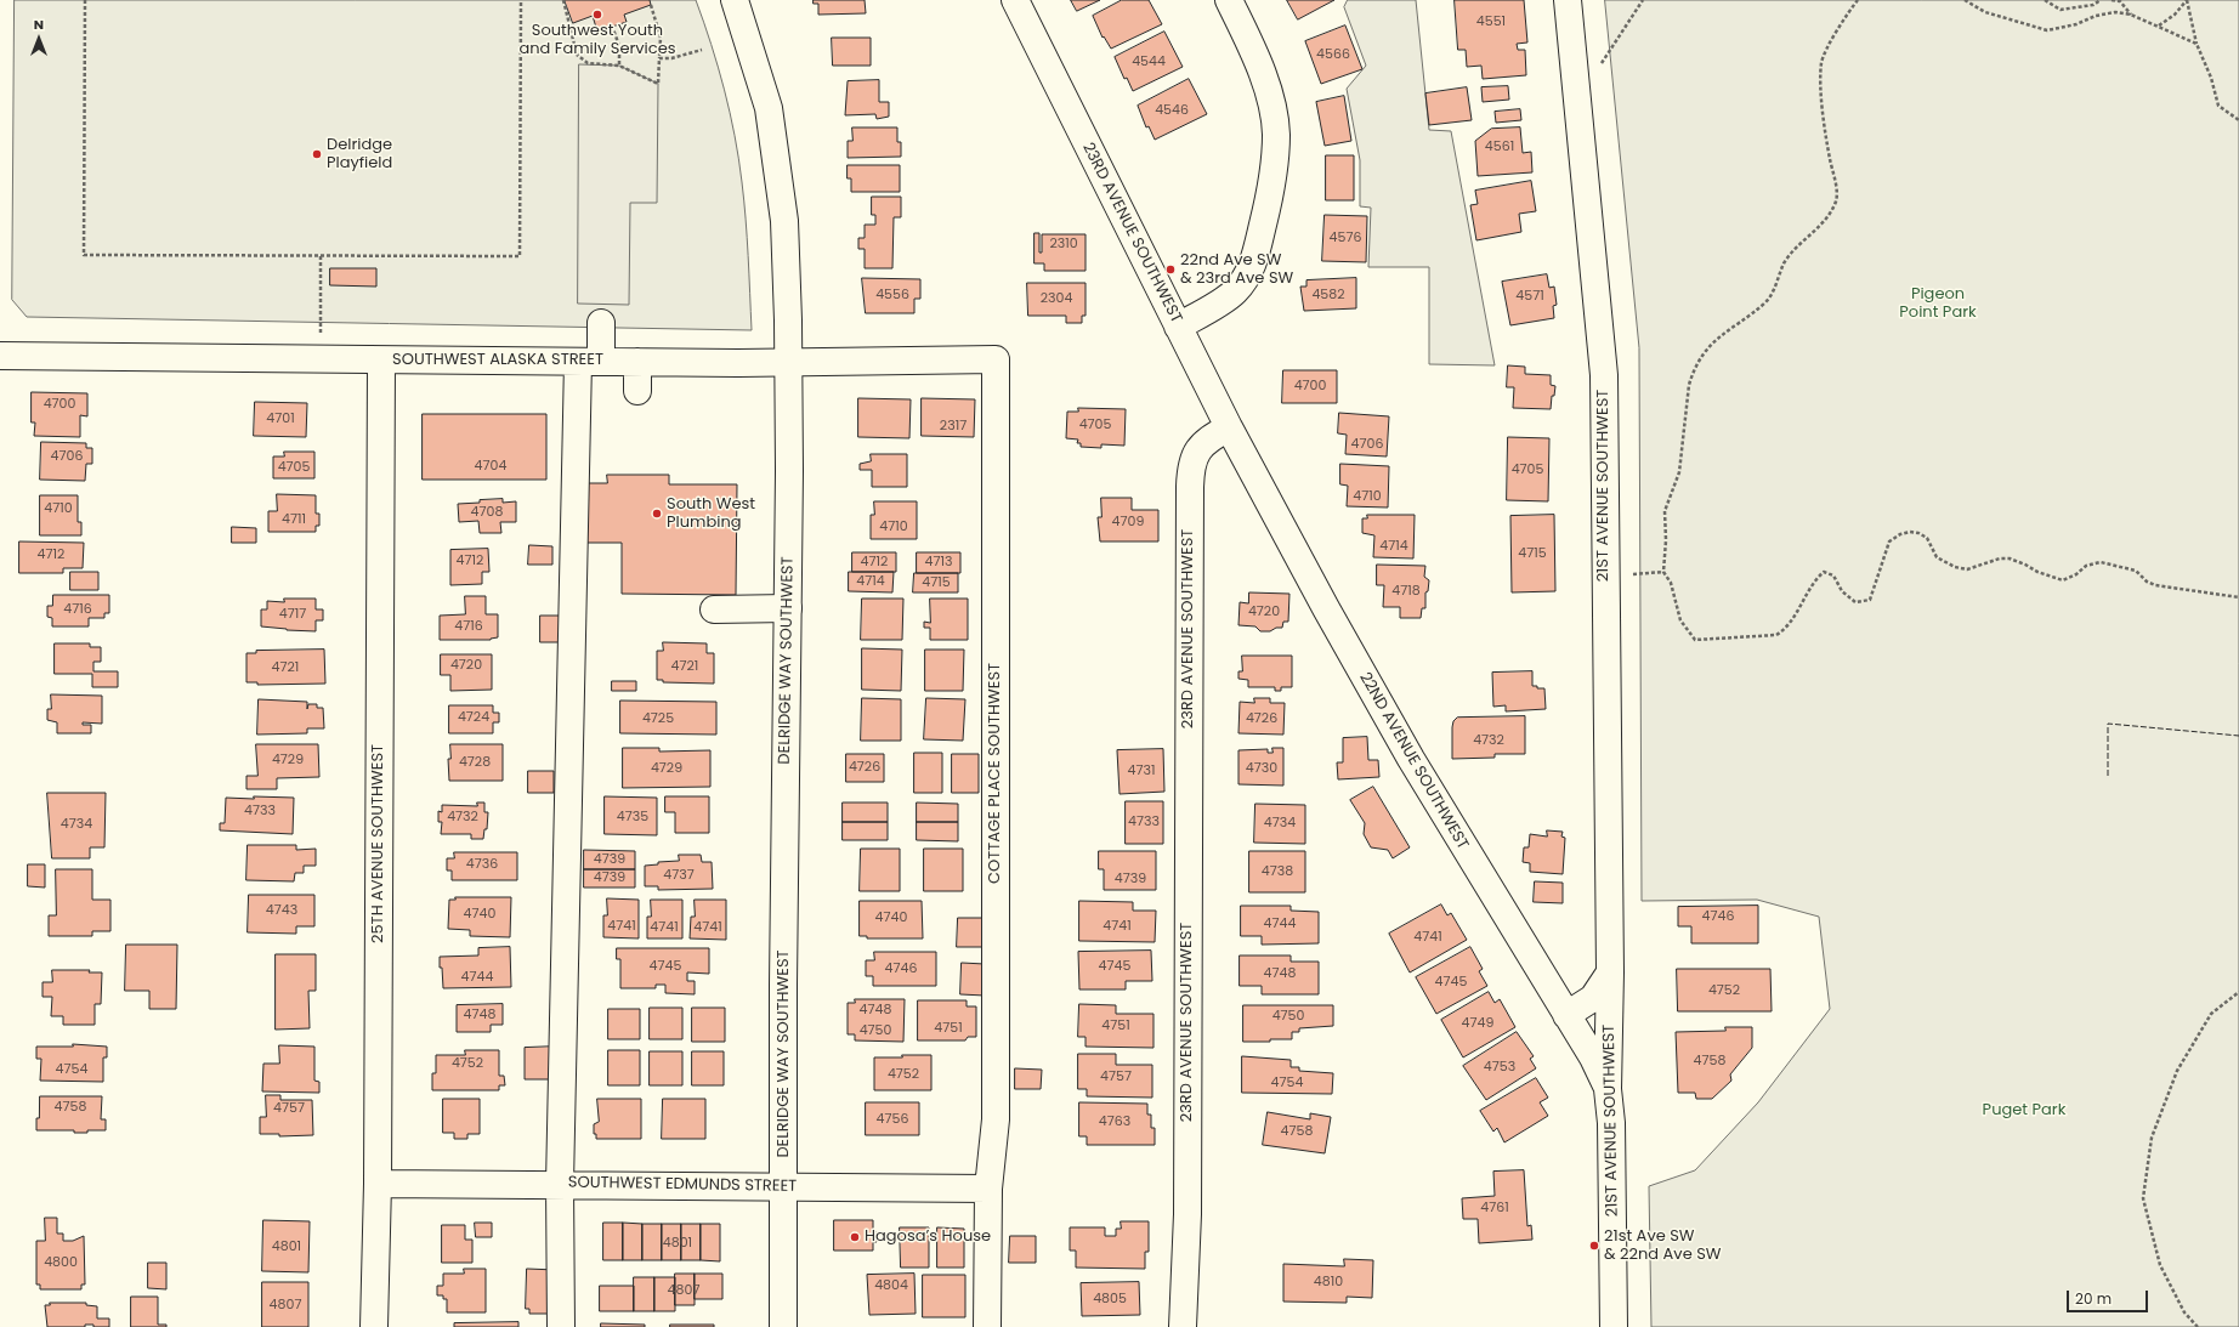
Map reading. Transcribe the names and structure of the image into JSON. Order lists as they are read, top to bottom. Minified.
{"streets":{"street":["23RD AVENUE SOUTHWEST","SOUTHWEST ALASKA STREET","21ST AVENUE SOUTHWEST","DELRIDGE WAY SOUTHWEST","22ND AVENUE SOUTHWEST","COTTAGE PLACE SOUTHWEST","25TH AVENUE SOUTHWEST","SOUTHWEST EDMUNDS STREET"]},"crossings":[["23RD AVENUE SOUTHWEST","22ND AVENUE SOUTHWEST"],["SOUTHWEST ALASKA STREET","DELRIDGE WAY SOUTHWEST"],["SOUTHWEST ALASKA STREET","COTTAGE PLACE SOUTHWEST"],["SOUTHWEST ALASKA STREET","25TH AVENUE SOUTHWEST"],["21ST AVENUE SOUTHWEST","22ND AVENUE SOUTHWEST"],["DELRIDGE WAY SOUTHWEST","SOUTHWEST EDMUNDS STREET"],["COTTAGE PLACE SOUTHWEST","SOUTHWEST EDMUNDS STREET"],["25TH AVENUE SOUTHWEST","SOUTHWEST EDMUNDS STREET"]],"parks":["Pigeon Point Park","Puget Park"],"places":["Southwest Youth and Family Services","Delridge Playfield","22nd Ave SW & 23rd Ave SW","South West Plumbing","Hagosa’s House","21st Ave SW & 22nd Ave SW"],"house_numbers":["4551","4566","4544","4546","4561","4576","2310","4556","4582","4571","2304","4700","4700","4701","4705","2317","4706","4706","4704","4705","4705","4710","4710","4708","4711","4709","4710","4714","4715","4712","4712","4712","4713","4714","4715","4718","4716","4720","4717","4716","4720","4721","4721","4724","4725","4726","4732","4729","4728","4726","4729","4730","4731","4733","4732","4735","4733","4734","4734","4739","4736","4738","4737","4739","4739","4743","4740","4746","4740","4744","4741","4741","4741","4741","4741","4745","4745","4746","4748","4744","4745","4752","4748","4748","4750","4749","4751","4751","4750","4758","4752","4753","4754","4752","4757","4754","4758","4757","4756","4763","4758","4761","4801","4801","4800","4810","4804","4807","4805","4807"],"scale_bar":"20 m","north":"top"}
